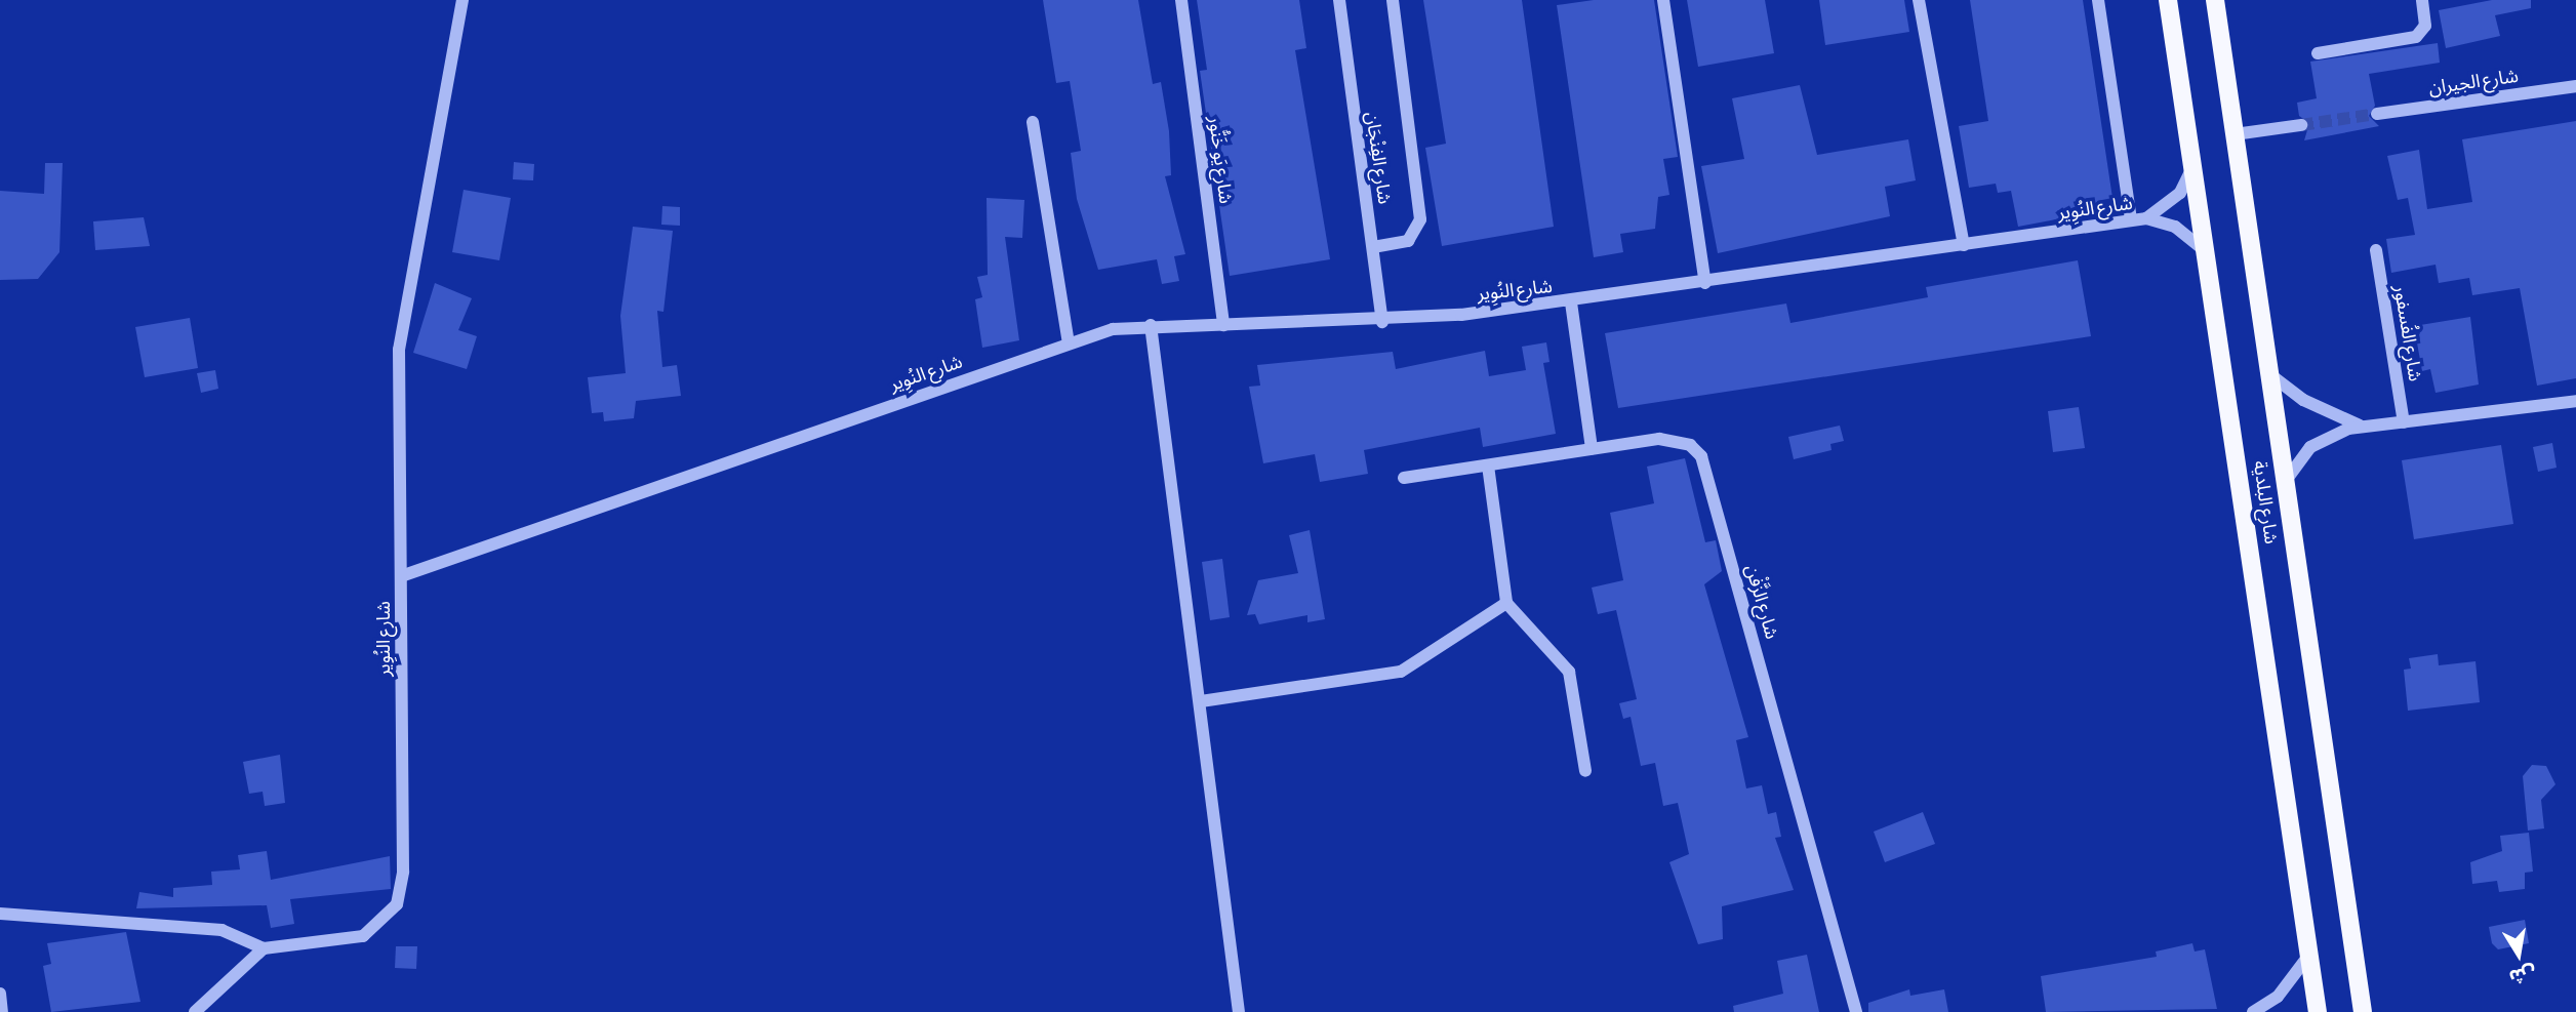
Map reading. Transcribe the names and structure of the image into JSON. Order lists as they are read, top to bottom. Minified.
{"streets":{"main road":["شارع البلدية"],"street":["شارع الجيران","شارع الفِنْجَان","شارع يَو خَنُّور","شارع النُوِير","شارع الفُسفور","شارع الزَّفْن"]},"crossings":[["شارع الفِنْجَان","شارع النُوِير"],["شارع يَو خَنُّور","شارع النُوِير"],["شارع النُوِير","شارع البلدية"]],"north":"bottom"}
